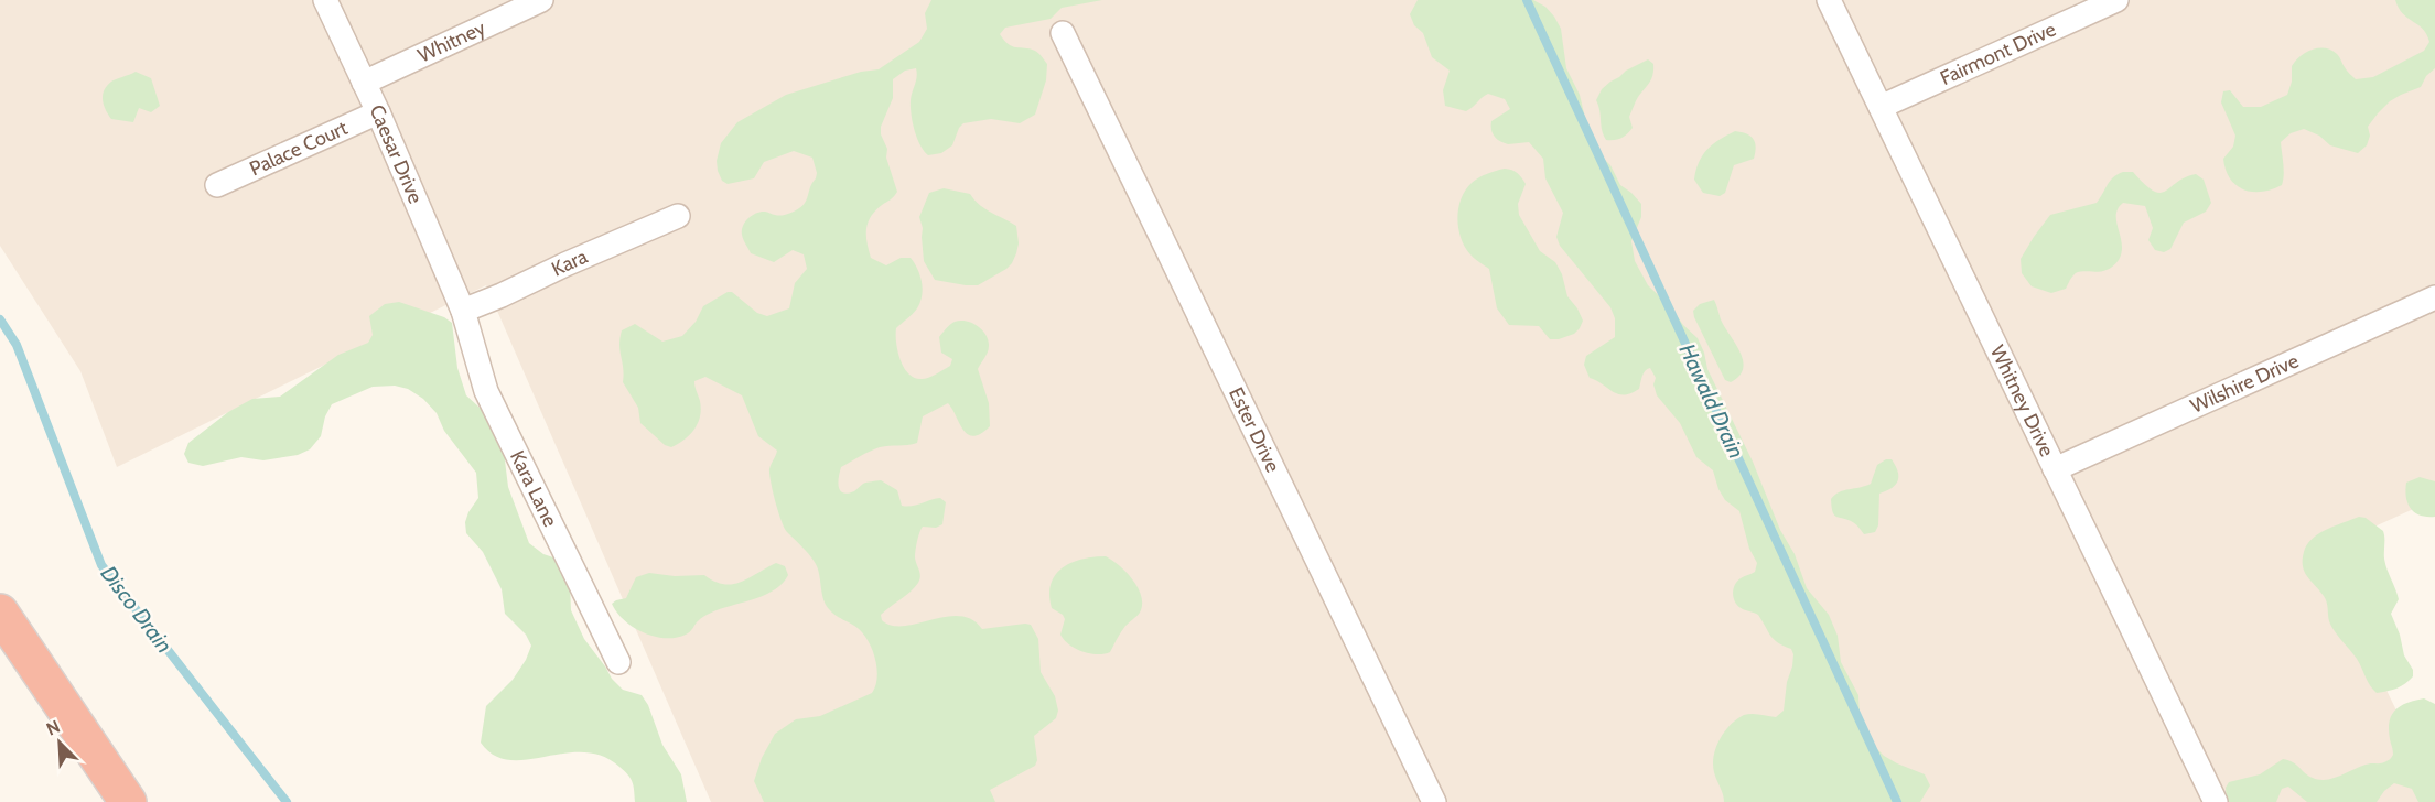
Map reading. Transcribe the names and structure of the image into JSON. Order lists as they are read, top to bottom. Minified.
{"streets":{"street":["Whitney","Fairmont Drive","Palace Court","Caesar Drive","Kara","Wilshire Drive","Whitney Drive","Ester Drive","Kara Lane"]},"crossings":[["Whitney","Caesar Drive"],["Fairmont Drive","Whitney Drive"],["Palace Court","Caesar Drive"],["Caesar Drive","Kara"],["Caesar Drive","Kara Lane"],["Kara","Kara Lane"],["Wilshire Drive","Whitney Drive"]],"water":["Hawald Drain","Disco Drain"],"north":"top left"}
